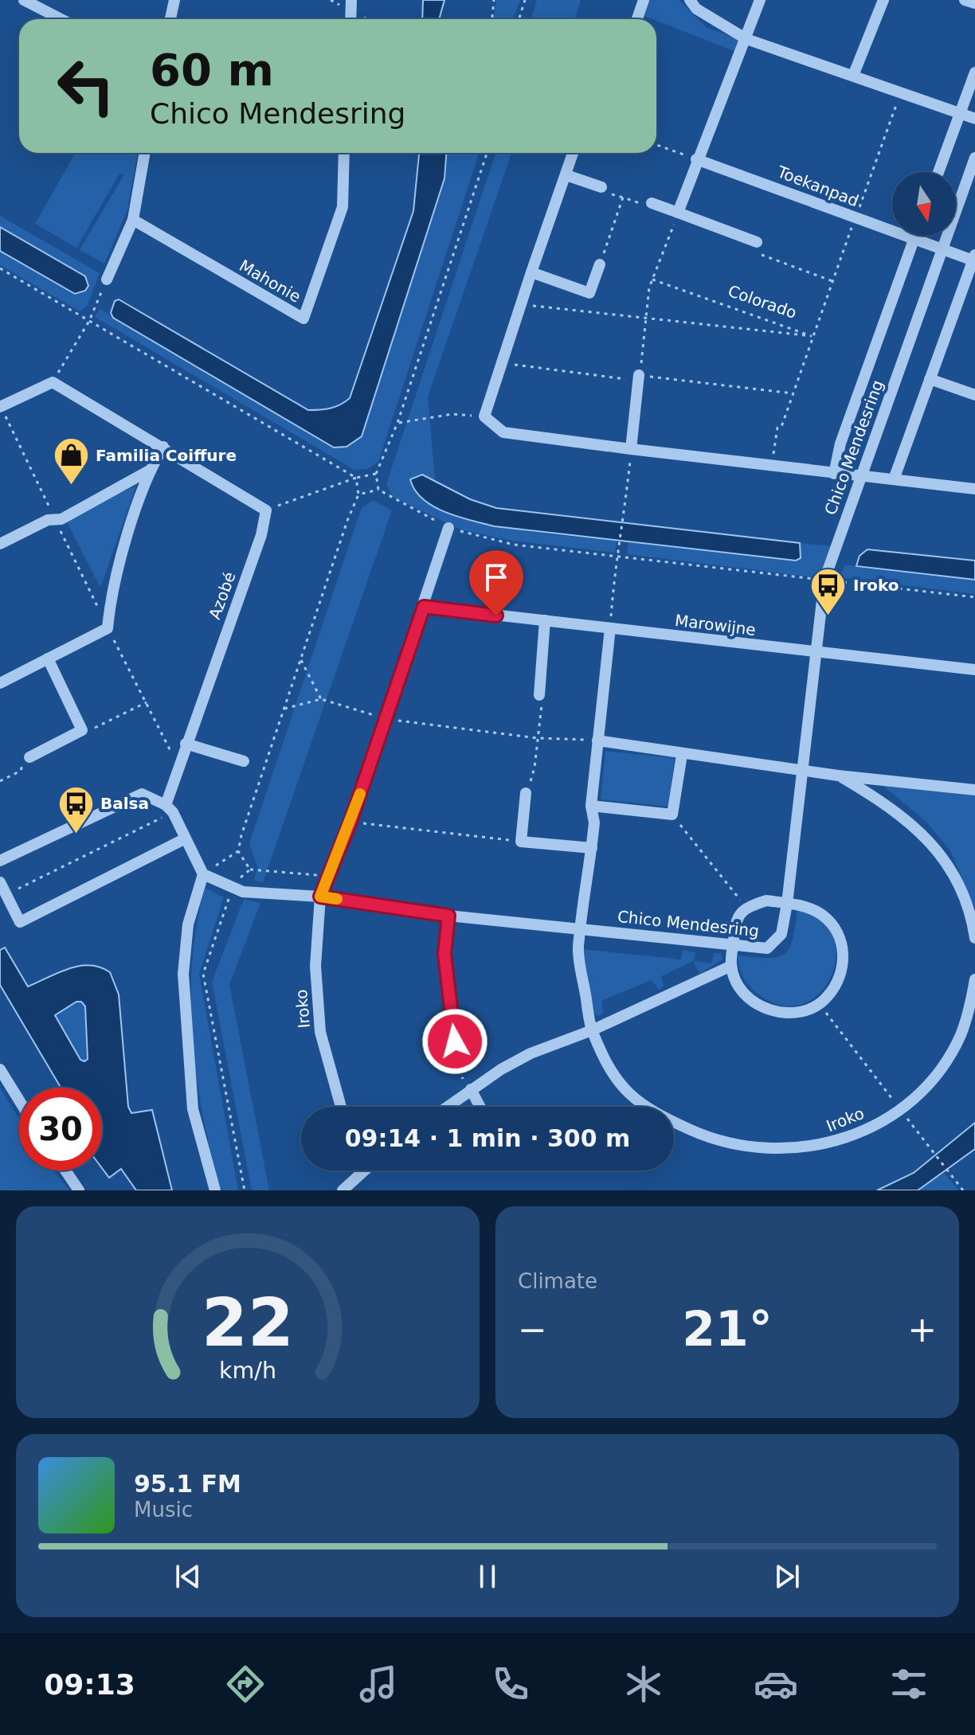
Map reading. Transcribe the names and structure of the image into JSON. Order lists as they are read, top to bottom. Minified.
{"streets":{"street":["Toekanpad","Mahonie","Chico Mendesring","Azobé","Marowijne","Iroko"],"path":["Colorado"]},"crossings":[["Toekanpad","Chico Mendesring"],["Chico Mendesring","Marowijne"],["Chico Mendesring","Iroko"]],"places":{"shop":["Familia Coiffure"],"bus stop":["Iroko","Balsa"]},"north":"bottom","page":{"turn":["60 m","Chico Mendesring"],"limit":"30","trip":"09:14 · 1 min · 300 m","tile":"Climate","heat":["−","21°","+"],"song":["95.1 FM","Music"],"tabs":"09:13","gauge":["22","km/h"]}}
